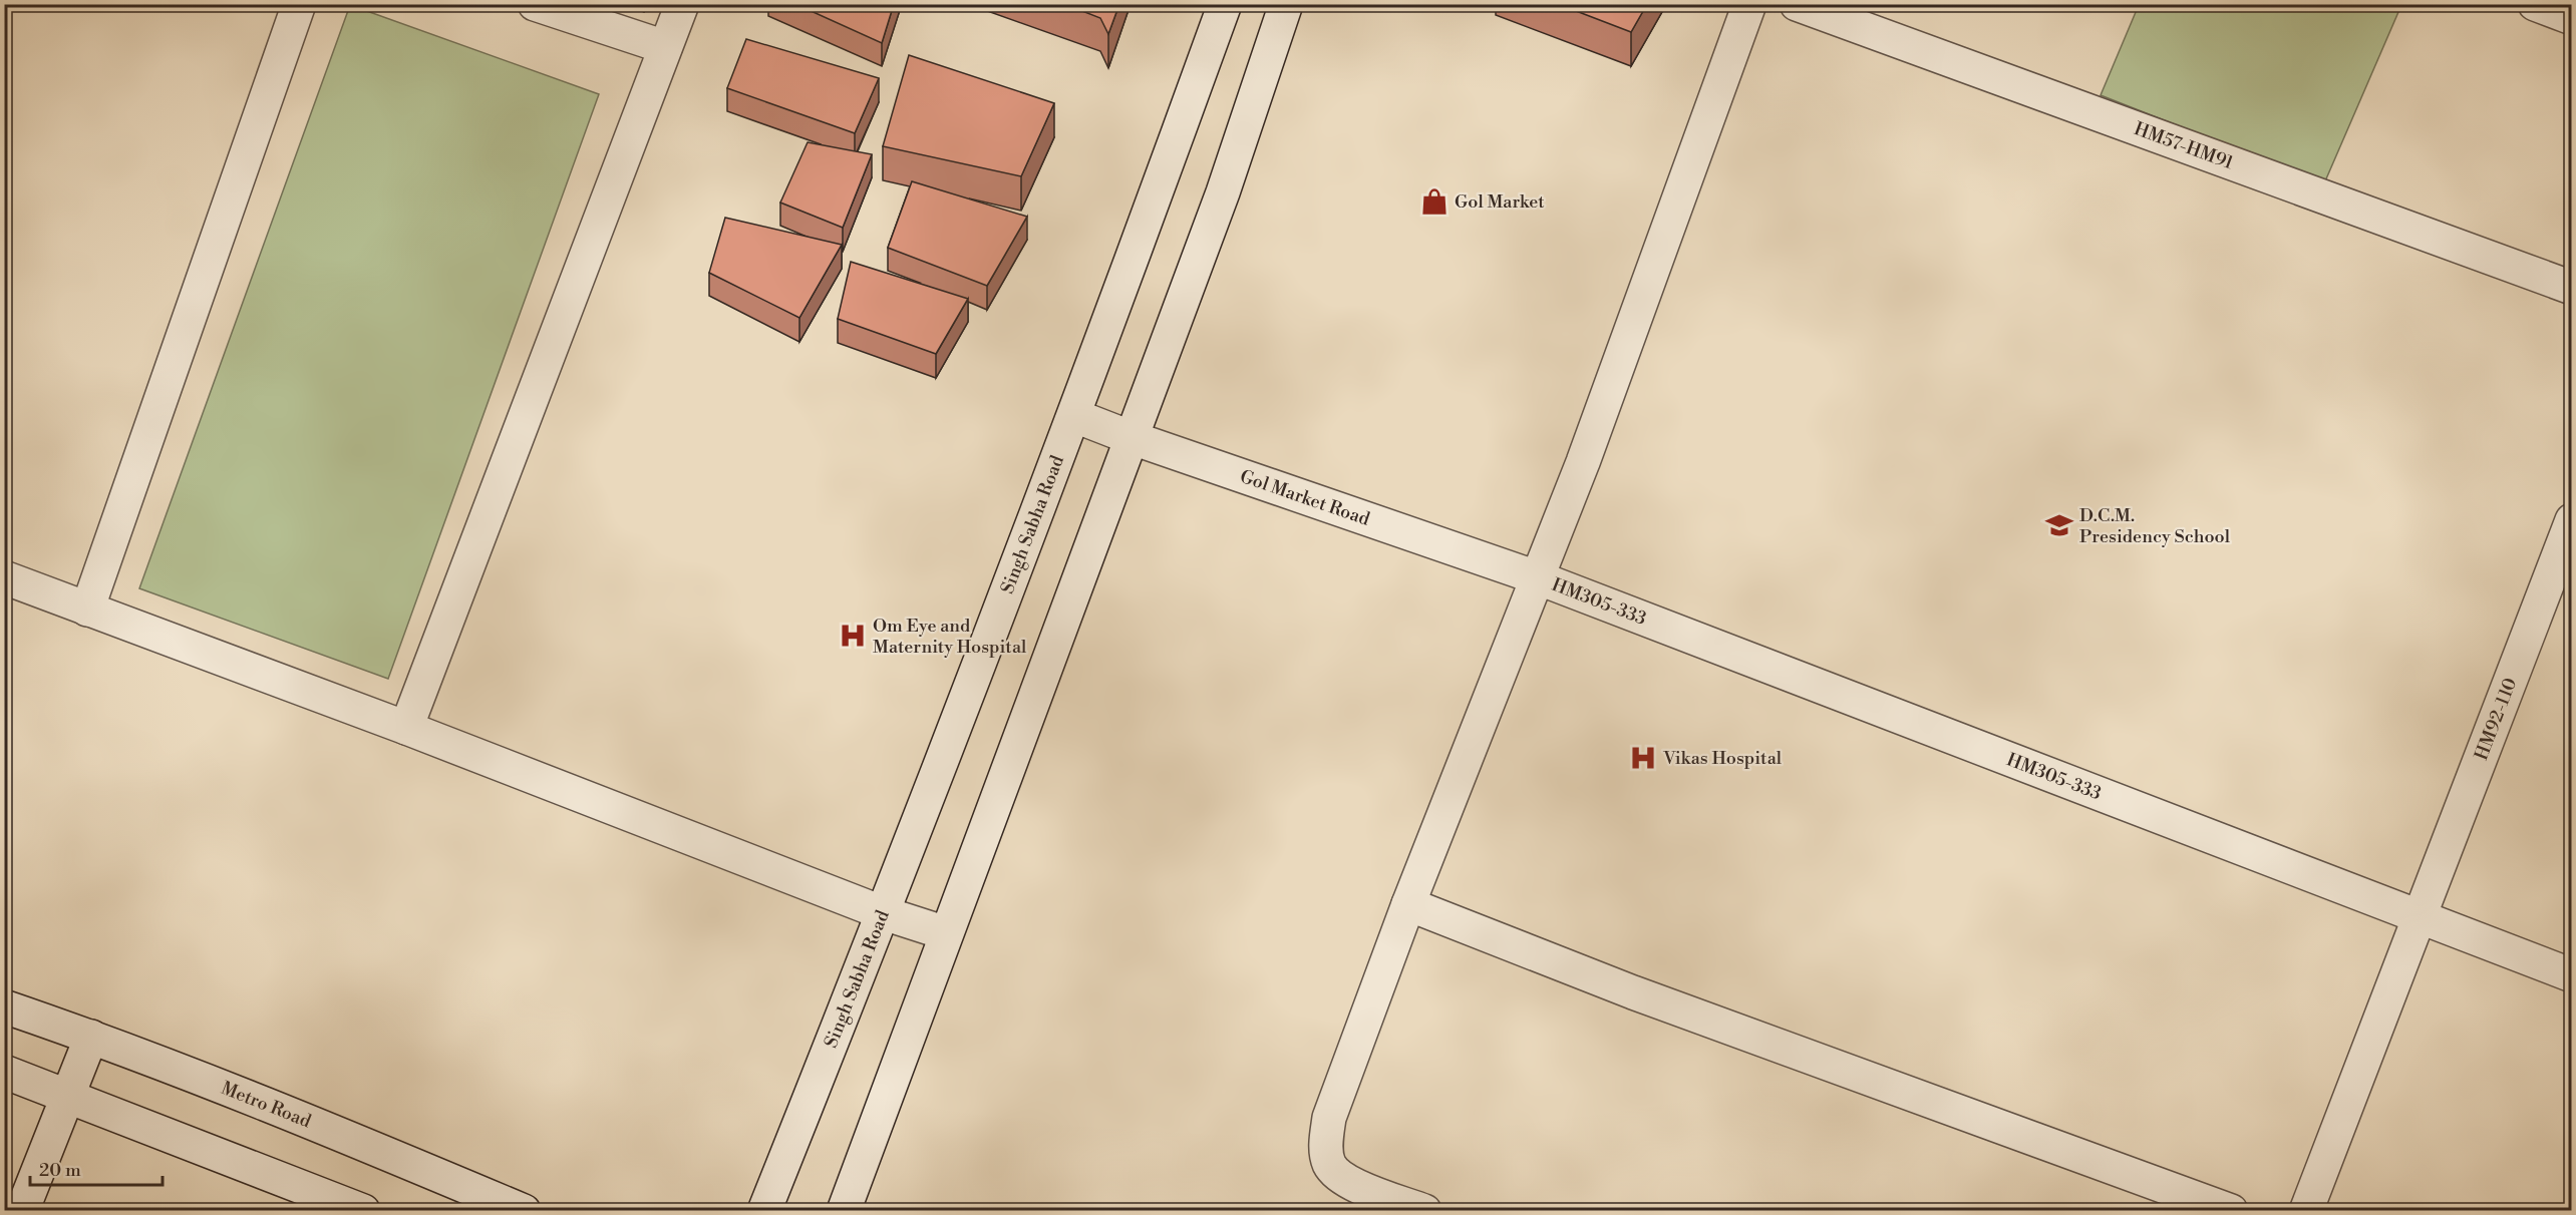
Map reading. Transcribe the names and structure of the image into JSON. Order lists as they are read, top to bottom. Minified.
{"streets":{"street":["HM57-HM91","Gol Market Road","Singh Sabha Road","HM305-333","HM92-110","Metro Road"]},"crossings":[["Gol Market Road","Singh Sabha Road"],["Gol Market Road","HM305-333"],["HM305-333","HM92-110"]],"places":{"shop":["Gol Market"],"school or university":["D.C.M. Presidency School"],"hospital":["Om Eye and Maternity Hospital","Vikas Hospital"]},"scale_bar":"20 m"}
